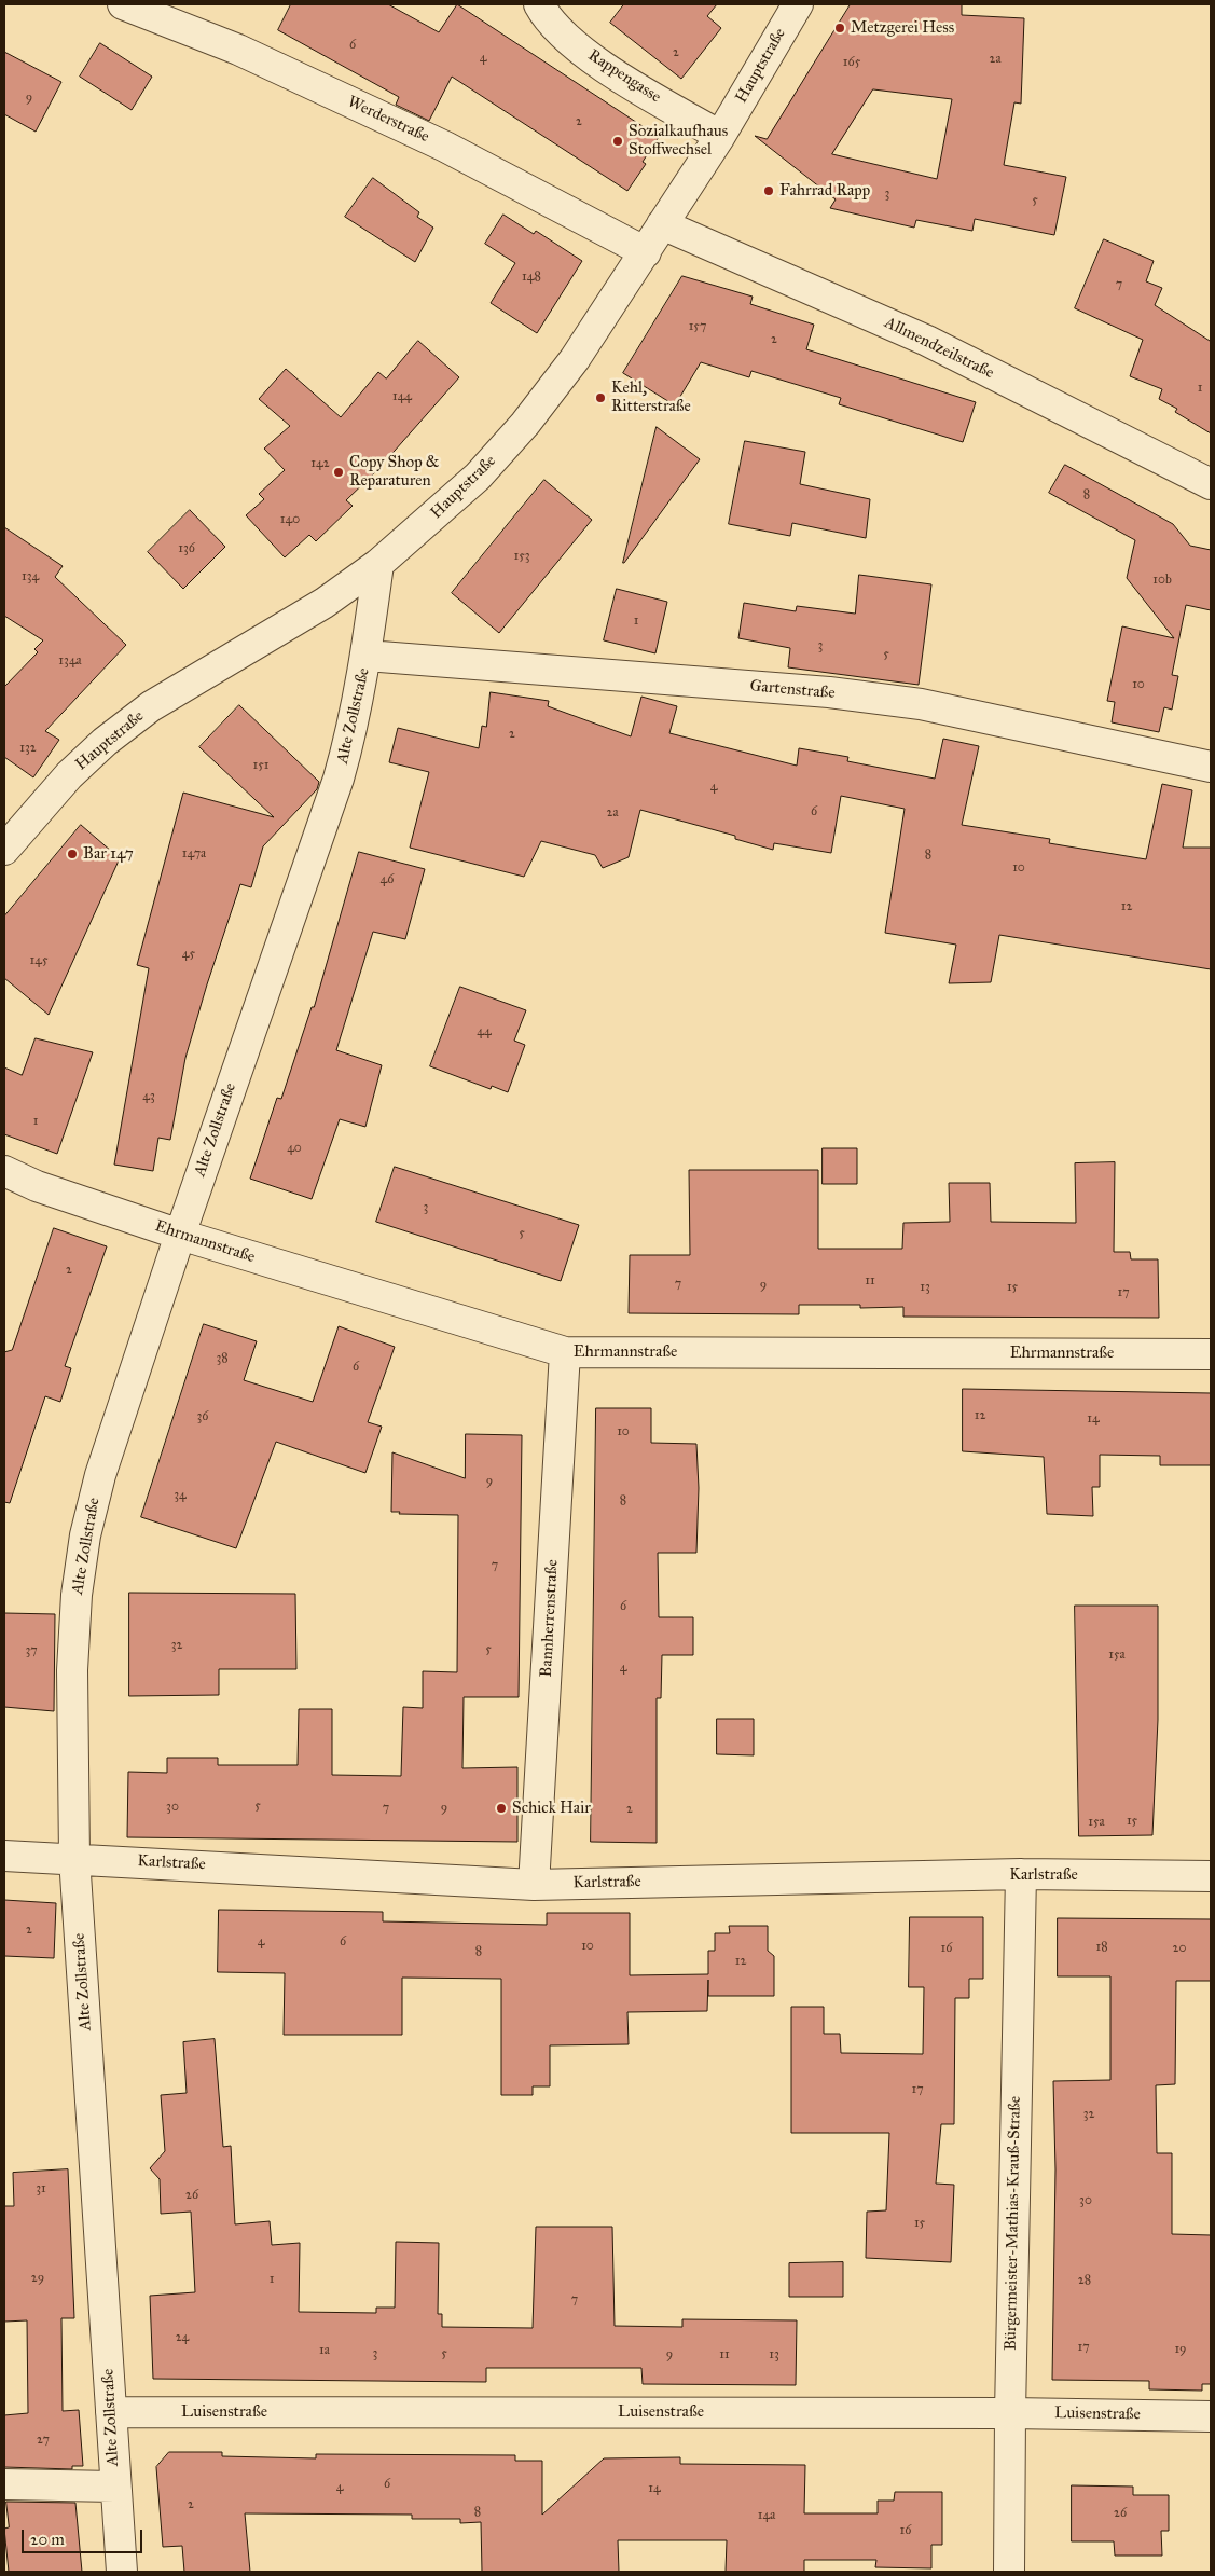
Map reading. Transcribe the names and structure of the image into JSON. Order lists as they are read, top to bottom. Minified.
{"streets":{"street":["Hauptstraße","Rappengasse","Werderstraße","Allmendzeilstraße","Gartenstraße","Alte Zollstraße","Ehrmannstraße","Bannherrenstraße","Karlstraße","Bürgermeister-Mathias-Krauß-Straße","Luisenstraße"]},"crossings":[["Hauptstraße","Rappengasse"],["Hauptstraße","Werderstraße"],["Hauptstraße","Allmendzeilstraße"],["Hauptstraße","Alte Zollstraße"],["Gartenstraße","Alte Zollstraße"],["Alte Zollstraße","Ehrmannstraße"],["Alte Zollstraße","Karlstraße"],["Alte Zollstraße","Luisenstraße"],["Ehrmannstraße","Bannherrenstraße"],["Bannherrenstraße","Karlstraße"],["Karlstraße","Bürgermeister-Mathias-Krauß-Straße"],["Bürgermeister-Mathias-Krauß-Straße","Luisenstraße"]],"places":["Metzgerei Hess","Sozialkaufhaus Stoffwechsel","Fahrrad Rapp","Kehl, Ritterstraße","Copy Shop & Reparaturen","Bar 147","Schick Hair"],"house_numbers":["6","2","4","2a","165","9","2","3","5","148","7","157","2","1","144","142","8","140","136","153","134","10b","1","3","5","134a","10","2","132","151","4","6","2a","147a","8","10","46","12","45","145","44","43","1","40","3","5","2","11","7","9","13","15","17","38","6","12","36","14","10","9","34","8","7","6","32","5","37","15a","4","5","30","7","9","2","15","15a","2","4","6","10","18","16","20","8","12","17","32","31","26","30","15","29","1","28","7","24","17","19","1a","3","5","9","11","13","27","6","4","14","2","8","26","14a","16"],"scale_bar":"20 m"}
